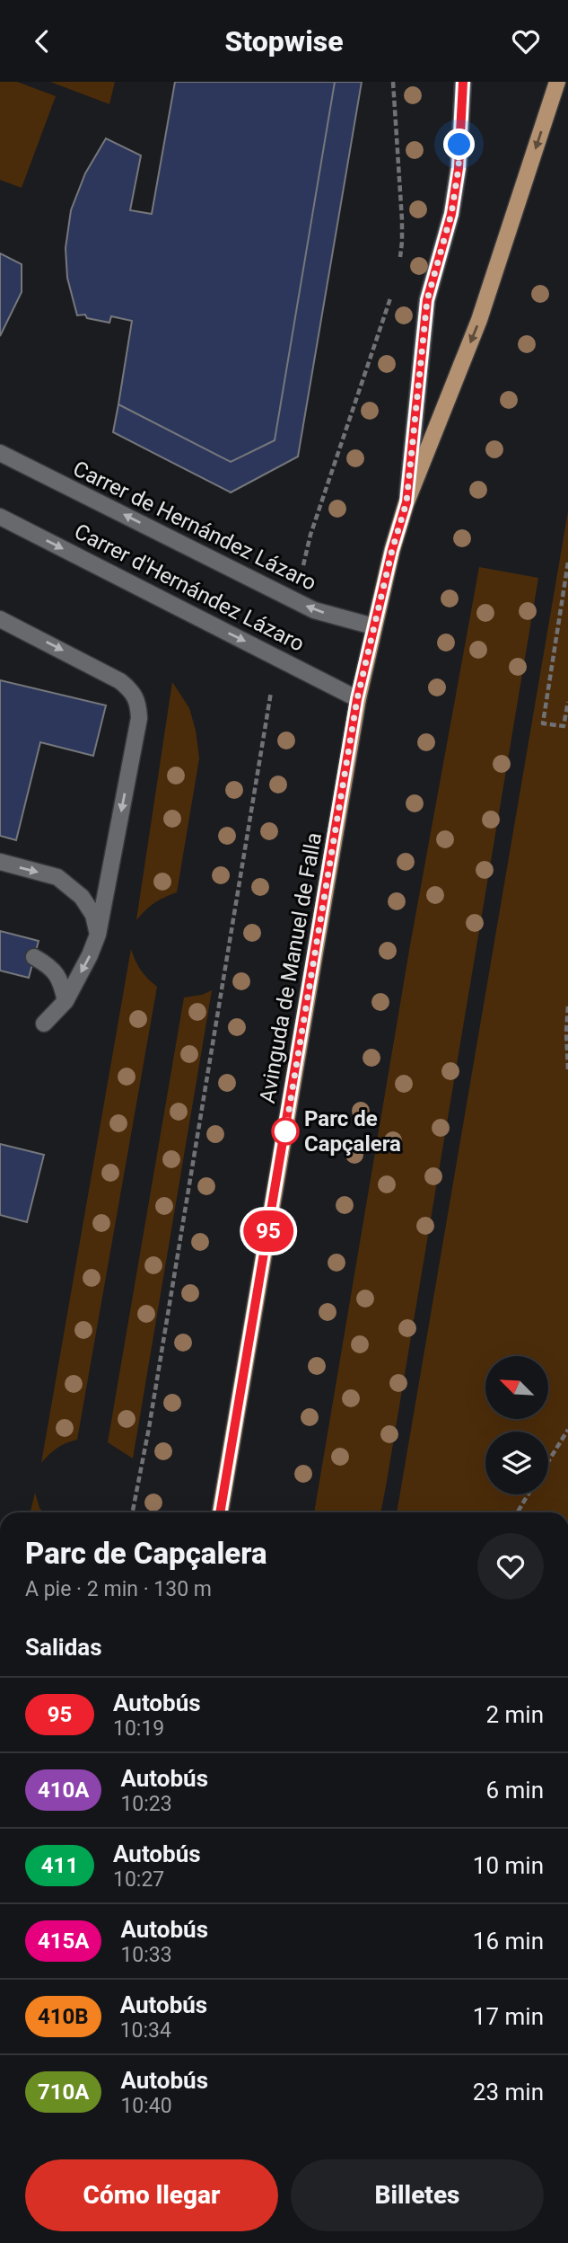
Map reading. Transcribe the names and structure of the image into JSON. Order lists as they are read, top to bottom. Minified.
{"streets":{"main road":["Avinguda de Manuel de Falla"],"street":["Carrer de Hernández Lázaro","Carrer d'Hernández Lázaro"]},"crossings":[["Carrer de Hernández Lázaro","Avinguda de Manuel de Falla"],["Carrer d'Hernández Lázaro","Avinguda de Manuel de Falla"]],"one_way":["Carrer de Hernández Lázaro","Carrer d'Hernández Lázaro"],"places":["Parc de Capçalera"],"lines":["bus line 95"],"north":"top left","page":{"header":"Stopwise","on_map":"95","heading":[["Parc de Capçalera","A pie · 2 min · 130 m"],"Salidas"],"list":[{"mark":"95","name":"Autobús","note":"10:19","value":"2 min"},{"mark":"410A","name":"Autobús","note":"10:23","value":"6 min"},{"mark":"411","name":"Autobús","note":"10:27","value":"10 min"},{"mark":"415A","name":"Autobús","note":"10:33","value":"16 min"},{"mark":"410B","name":"Autobús","note":"10:34","value":"17 min"},{"mark":"710A","name":"Autobús","note":"10:40","value":"23 min"}],"buttons":["Cómo llegar","Billetes"]}}
